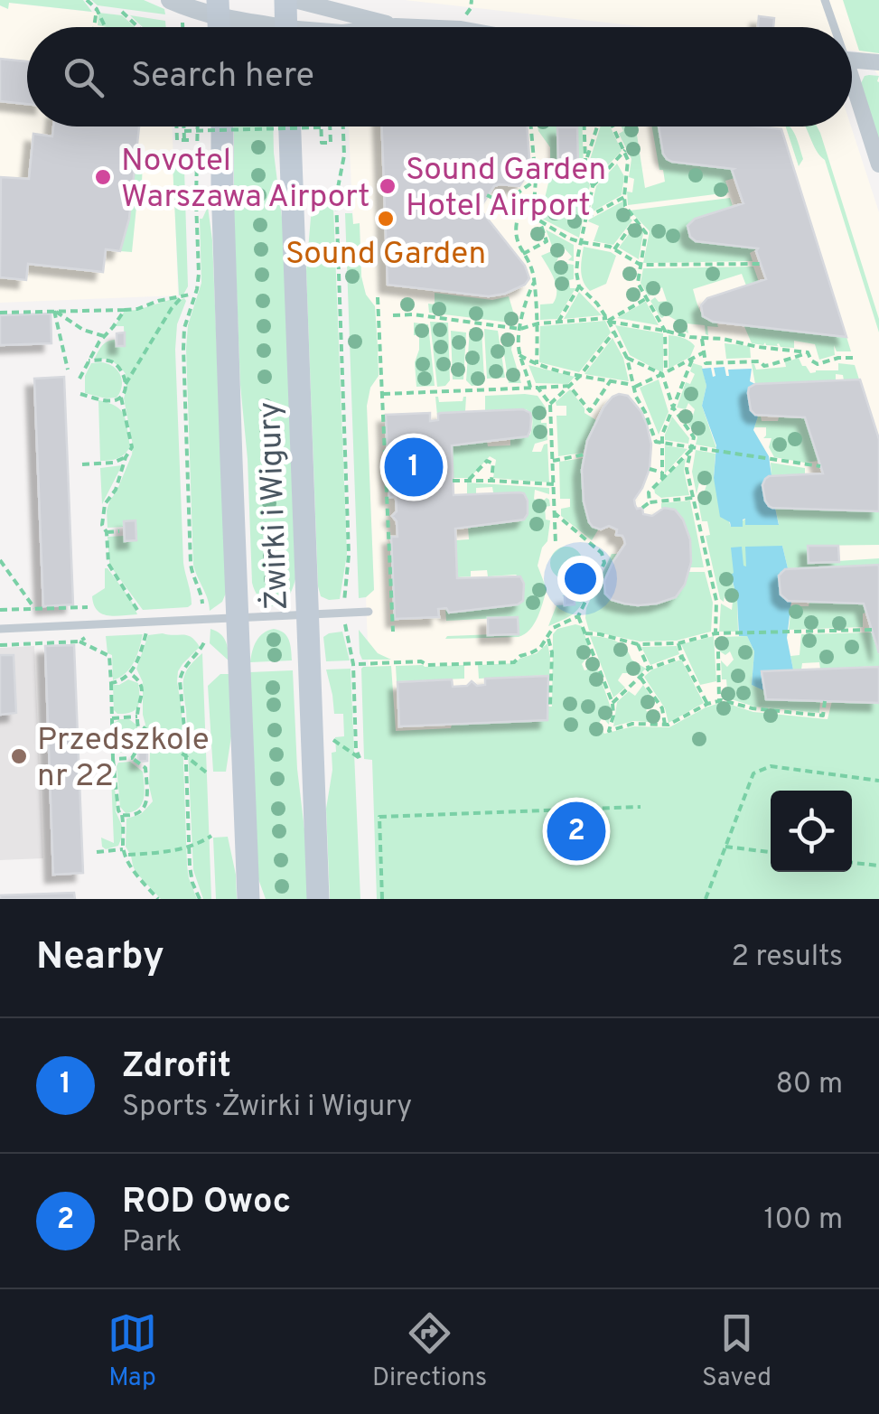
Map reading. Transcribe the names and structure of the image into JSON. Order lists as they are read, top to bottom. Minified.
{"streets":{"main road":["Żwirki i Wigury"]},"places":["Novotel Warszawa Airport","Sound Garden Hotel Airport","Sound Garden","Przedszkole nr 22"],"page":{"search":"Search here","pins":["1","2"],"heading":["Nearby","2 results"],"list":[{"mark":"1","name":"Zdrofit","note":"Sports · Żwirki i Wigury","value":"80 m"},{"mark":"2","name":"ROD Owoc","note":"Park","value":"100 m"}],"nav":["Map","Directions","Saved"]}}
